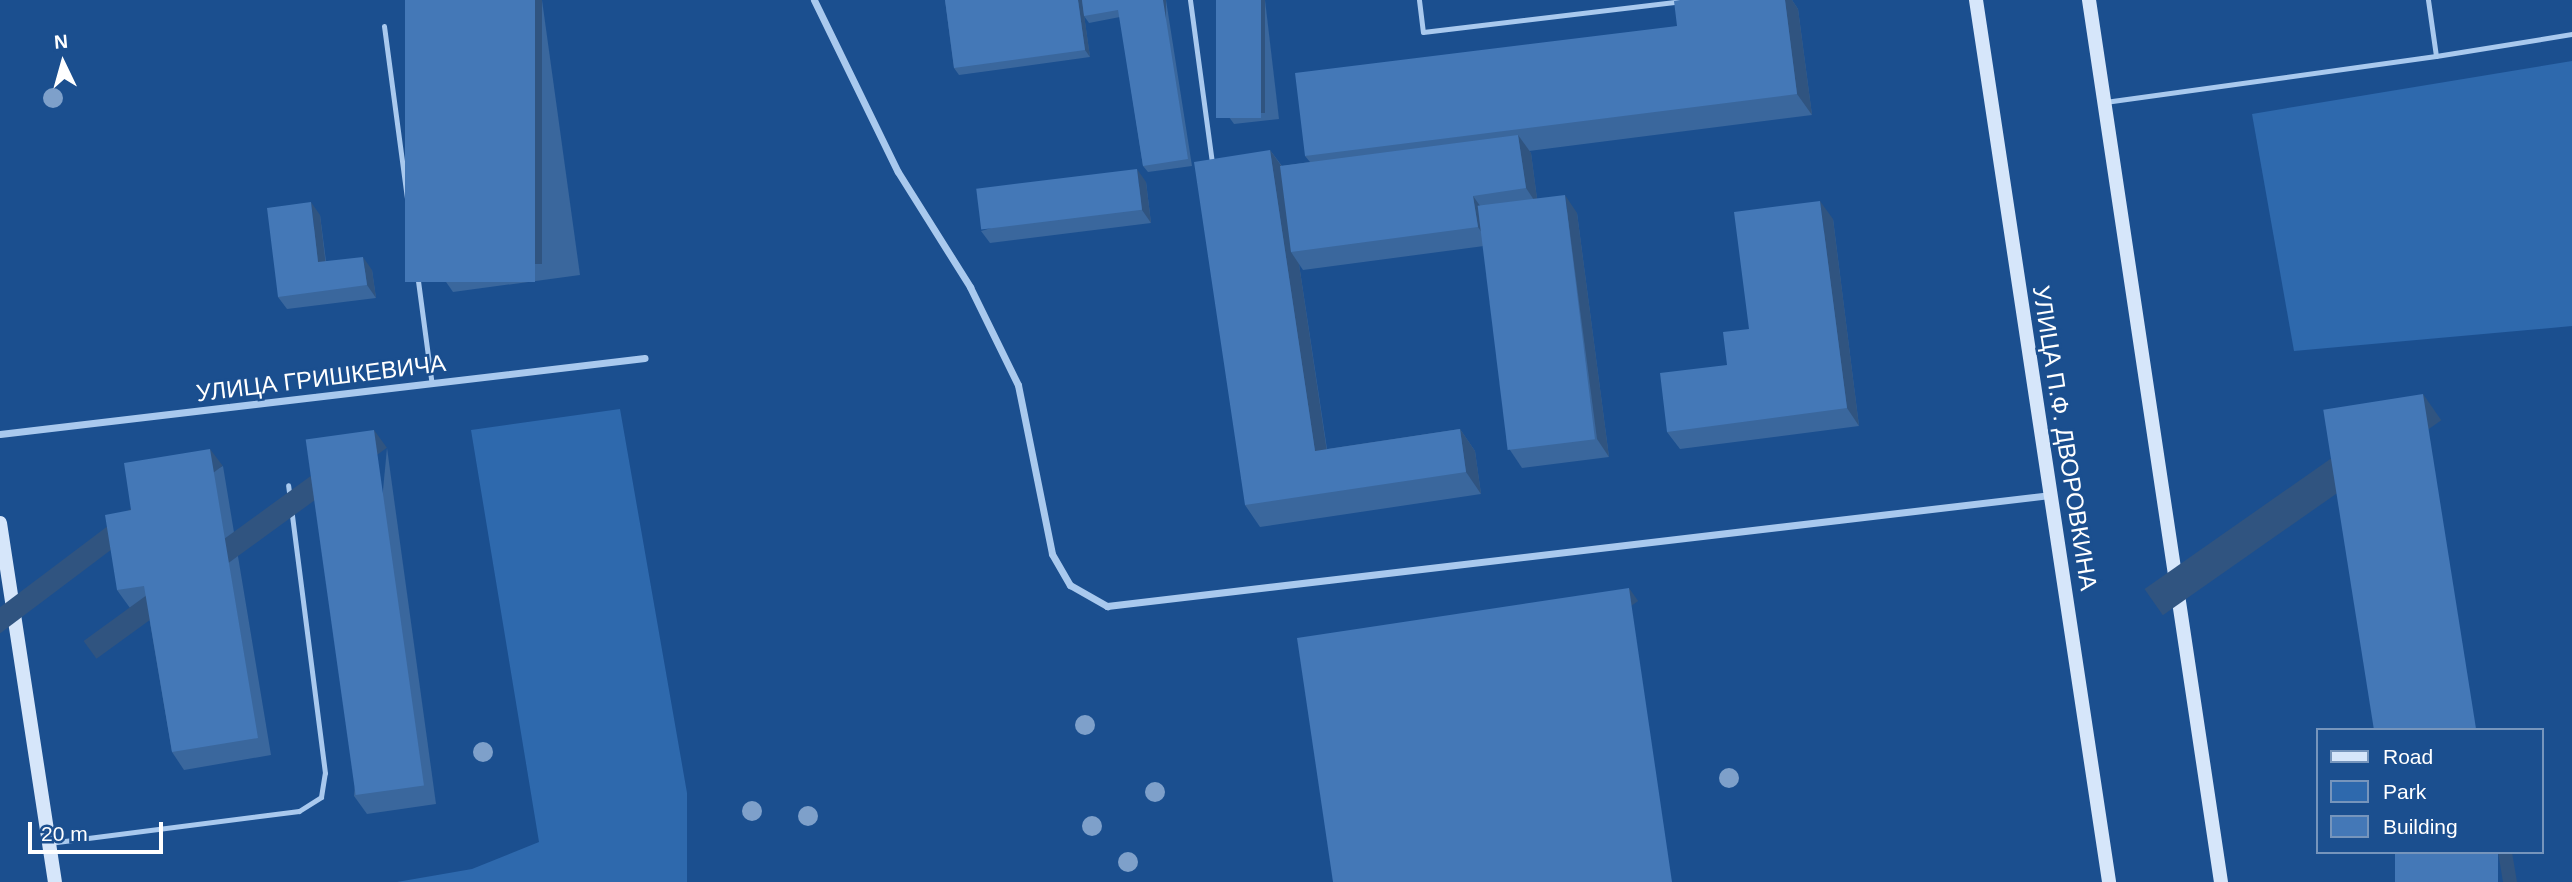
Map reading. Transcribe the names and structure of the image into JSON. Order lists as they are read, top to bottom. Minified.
{"streets":{"street":["УЛИЦА ГРИШКЕВИЧА","УЛИЦА П.Ф. ДВОРОВКИНА"]},"legend":["Road","Park","Building"],"scale_bar":"20 m","north":"top"}
